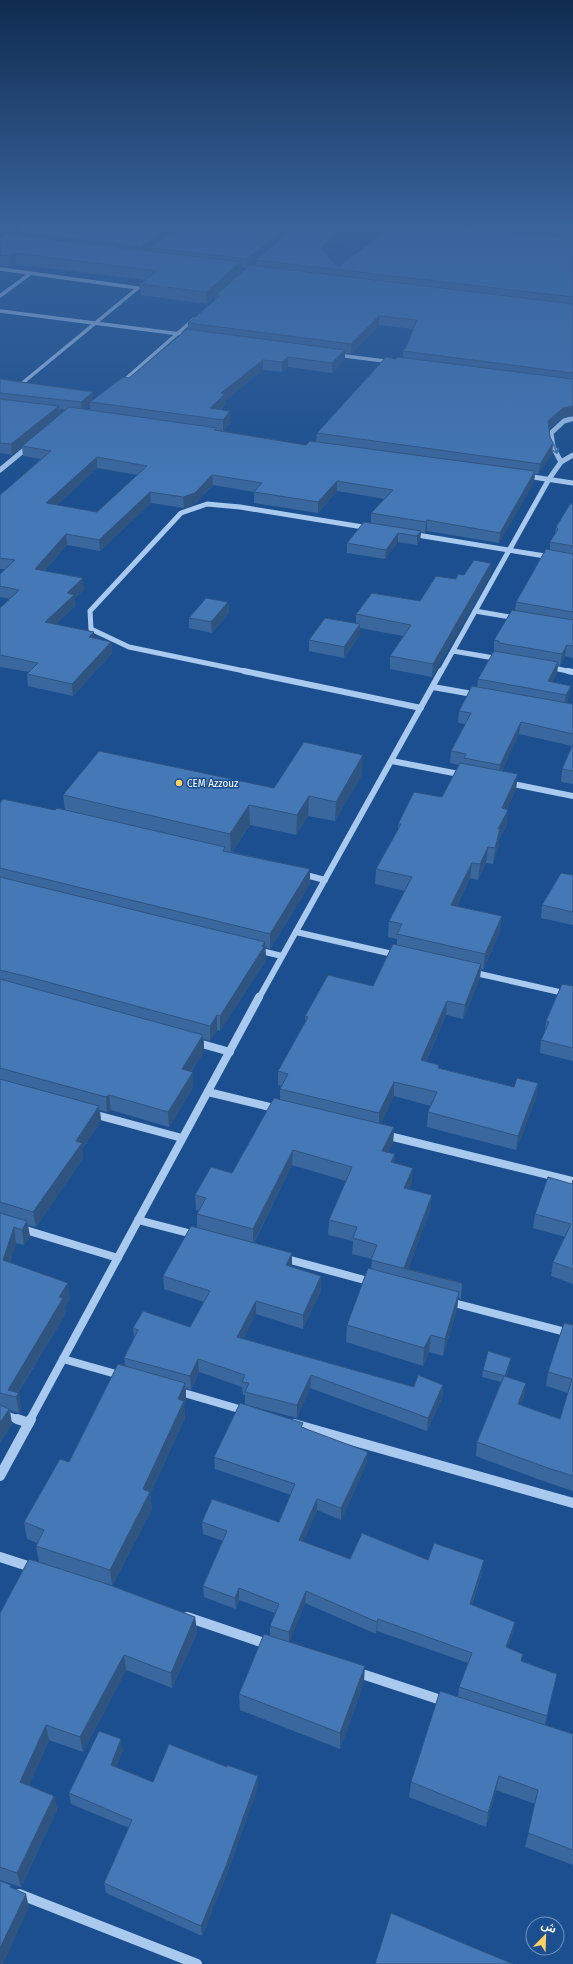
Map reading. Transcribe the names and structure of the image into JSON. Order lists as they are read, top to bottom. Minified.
{"places":["CEM Azzouz"],"north":"top right"}
